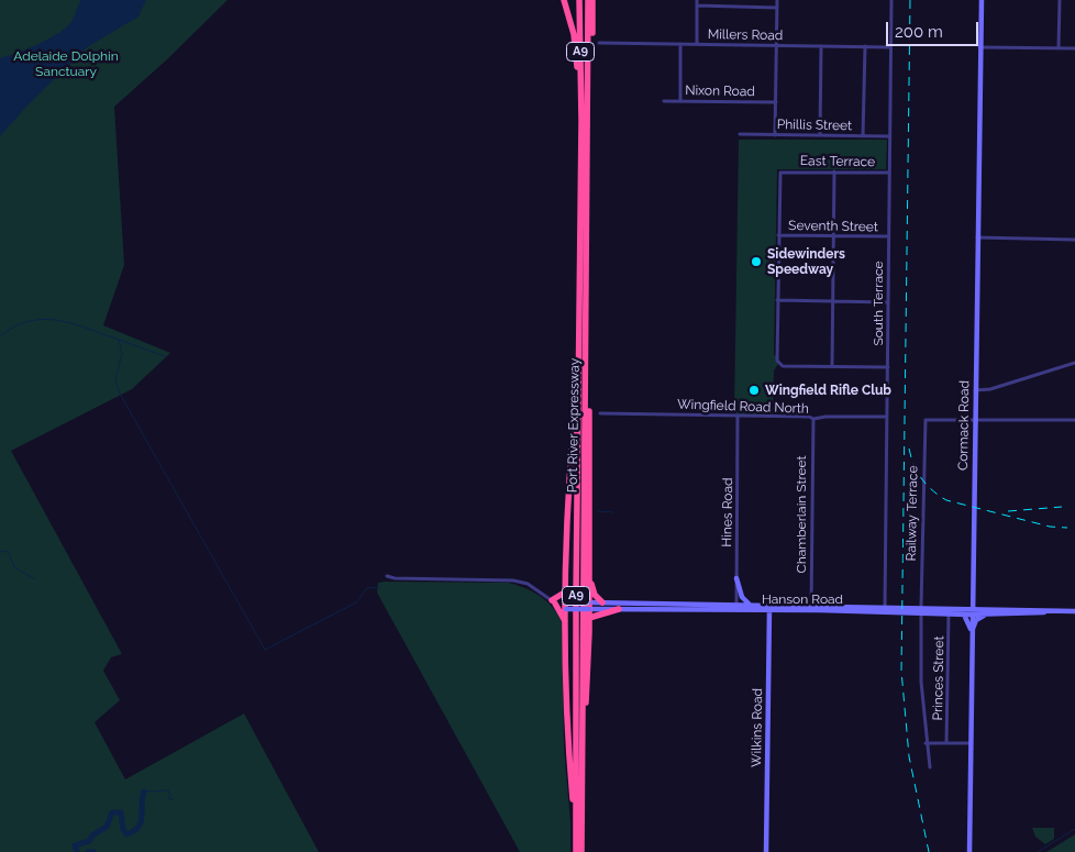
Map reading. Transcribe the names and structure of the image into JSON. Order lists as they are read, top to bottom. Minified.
{"streets":{"highway":["A9","Port River Expressway"],"street":["Millers Road","Nixon Road","Phillis Street","East Terrace","Seventh Street","South Terrace","Wingfield Road North","Cormack Road","Hines Road","Railway Terrace","Chamberlain Street","Hanson Road","Princes Street","Wilkins Road"]},"crossings":[["Millers Road","South Terrace"],["Phillis Street","South Terrace"],["East Terrace","Seventh Street"],["East Terrace","South Terrace"],["Seventh Street","South Terrace"],["South Terrace","Wingfield Road North"],["South Terrace","Hanson Road"],["Wingfield Road North","Hines Road"],["Wingfield Road North","Chamberlain Street"],["Cormack Road","Railway Terrace"],["Cormack Road","Hanson Road"],["Hines Road","Hanson Road"],["Railway Terrace","Hanson Road"],["Chamberlain Street","Hanson Road"],["Hanson Road","Princes Street"],["Hanson Road","Wilkins Road"]],"parks":["Adelaide Dolphin Sanctuary"],"places":["Sidewinders Speedway","Wingfield Rifle Club"],"scale_bar":"200 m"}
